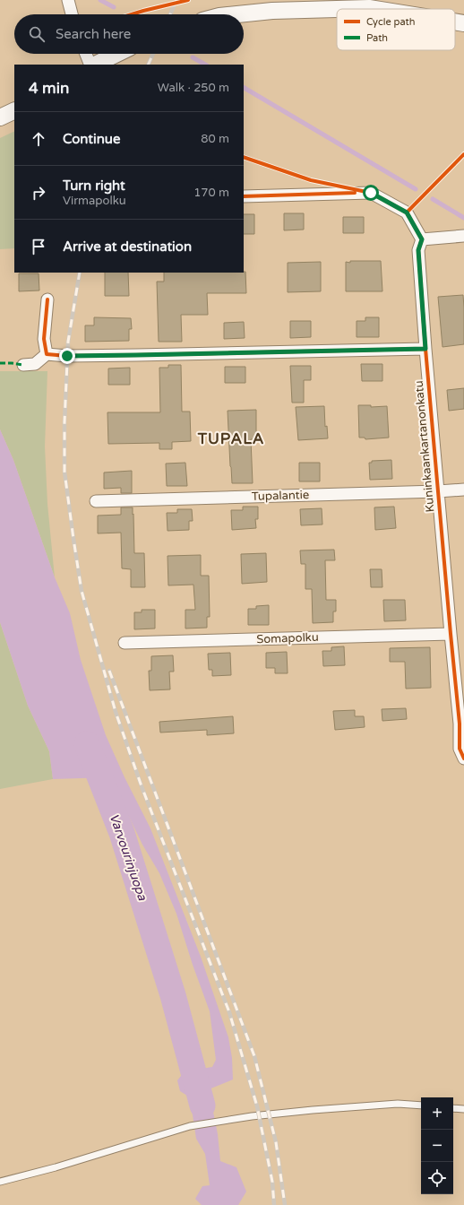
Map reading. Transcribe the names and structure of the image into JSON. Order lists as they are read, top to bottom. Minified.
{"streets":{"street":["Kuninkaankartanonkatu","Tupalantie","Somapolku"]},"crossings":[["Kuninkaankartanonkatu","Tupalantie"],["Kuninkaankartanonkatu","Somapolku"]],"districts":["TUPALA"],"water":["Varvourinjuopa"],"legend":["Cycle path","Path"],"page":{"search":"Search here","heading":["4 min","Walk · 250 m"],"list":[["Continue","80 m"],["Turn right","Virmapolku","170 m"],"Arrive at destination"],"map_buttons":["+","−"]}}
